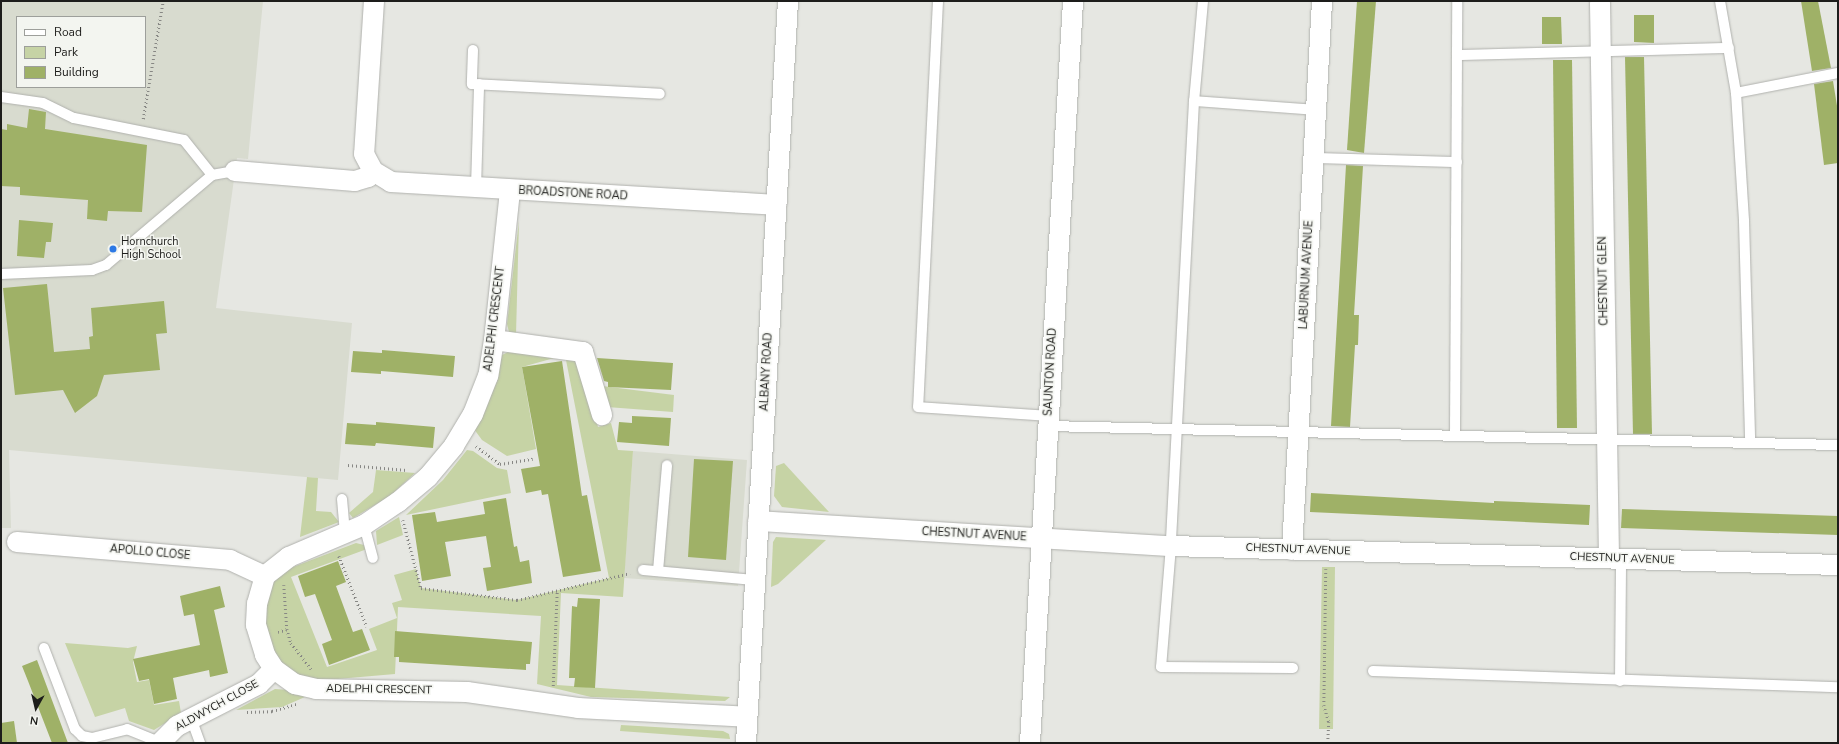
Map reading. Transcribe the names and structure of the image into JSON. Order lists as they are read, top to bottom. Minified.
{"streets":{"street":["BROADSTONE ROAD","LABURNUM AVENUE","CHESTNUT GLEN","ADELPHI CRESCENT","ALBANY ROAD","SAUNTON ROAD","CHESTNUT AVENUE","APOLLO CLOSE","ALDWYCH CLOSE"]},"crossings":[["BROADSTONE ROAD","ADELPHI CRESCENT"],["BROADSTONE ROAD","ALBANY ROAD"],["LABURNUM AVENUE","CHESTNUT AVENUE"],["CHESTNUT GLEN","CHESTNUT AVENUE"],["ADELPHI CRESCENT","ALBANY ROAD"],["ADELPHI CRESCENT","APOLLO CLOSE"],["ADELPHI CRESCENT","ALDWYCH CLOSE"],["ALBANY ROAD","CHESTNUT AVENUE"],["SAUNTON ROAD","CHESTNUT AVENUE"]],"places":["Hornchurch High School"],"legend":["Road","Park","Building"],"north":"bottom"}
